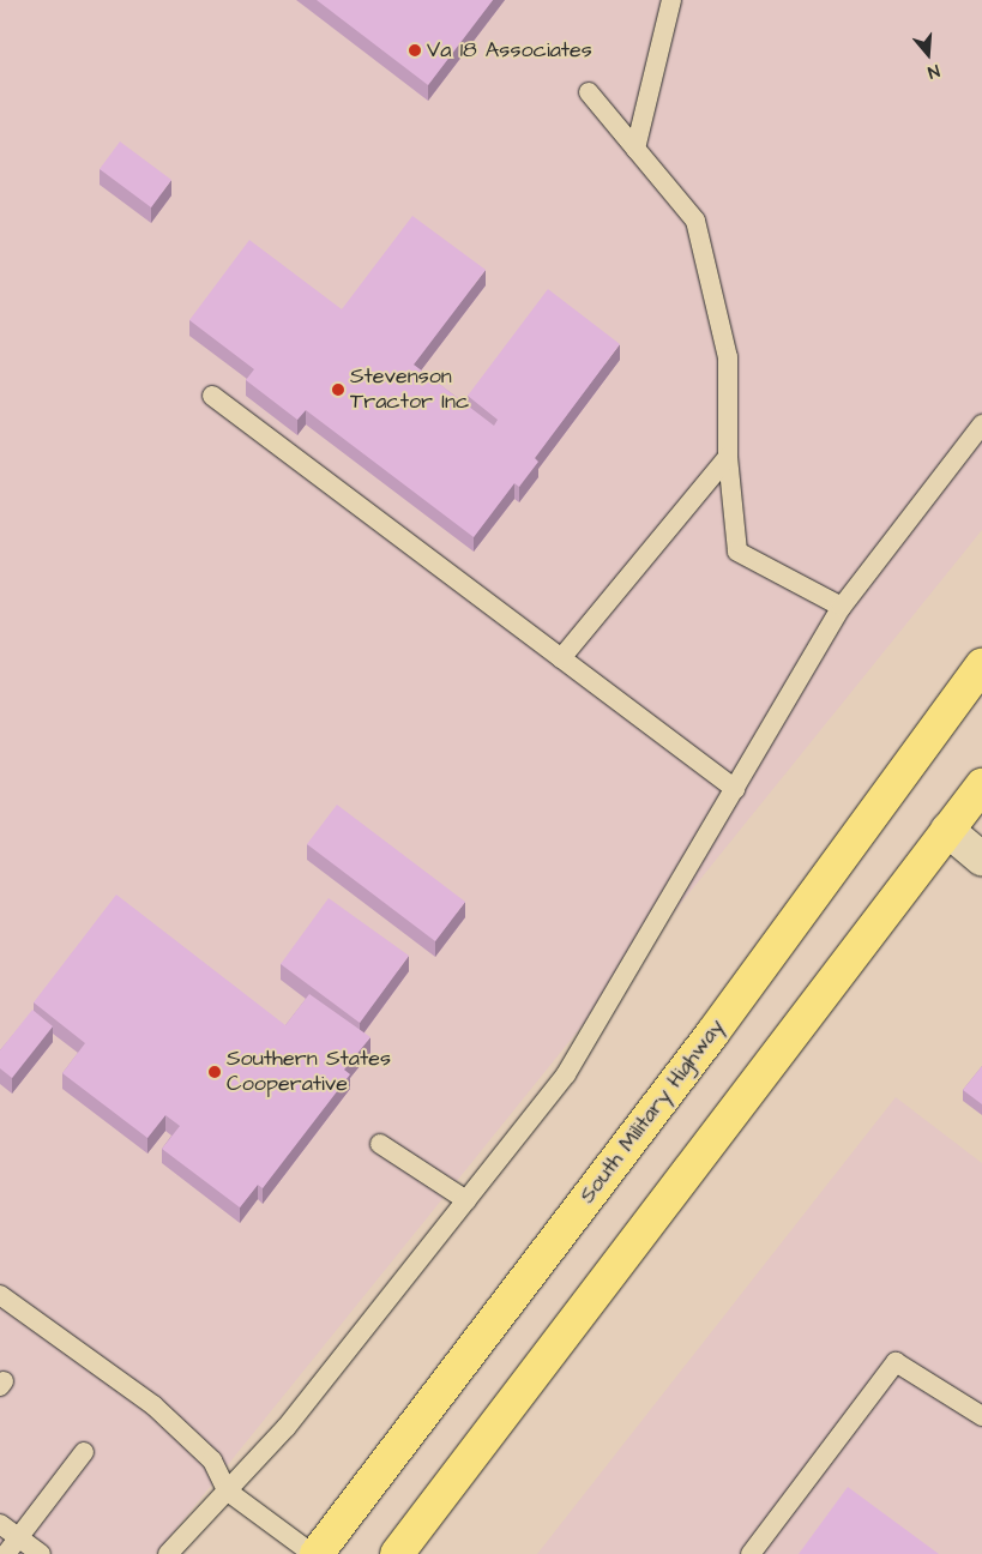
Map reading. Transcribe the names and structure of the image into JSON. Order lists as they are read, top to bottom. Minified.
{"streets":{"main road":["South Military Highway"]},"places":["Va 18 Associates","Stevenson Tractor Inc","Southern States Cooperative"],"north":"bottom"}
